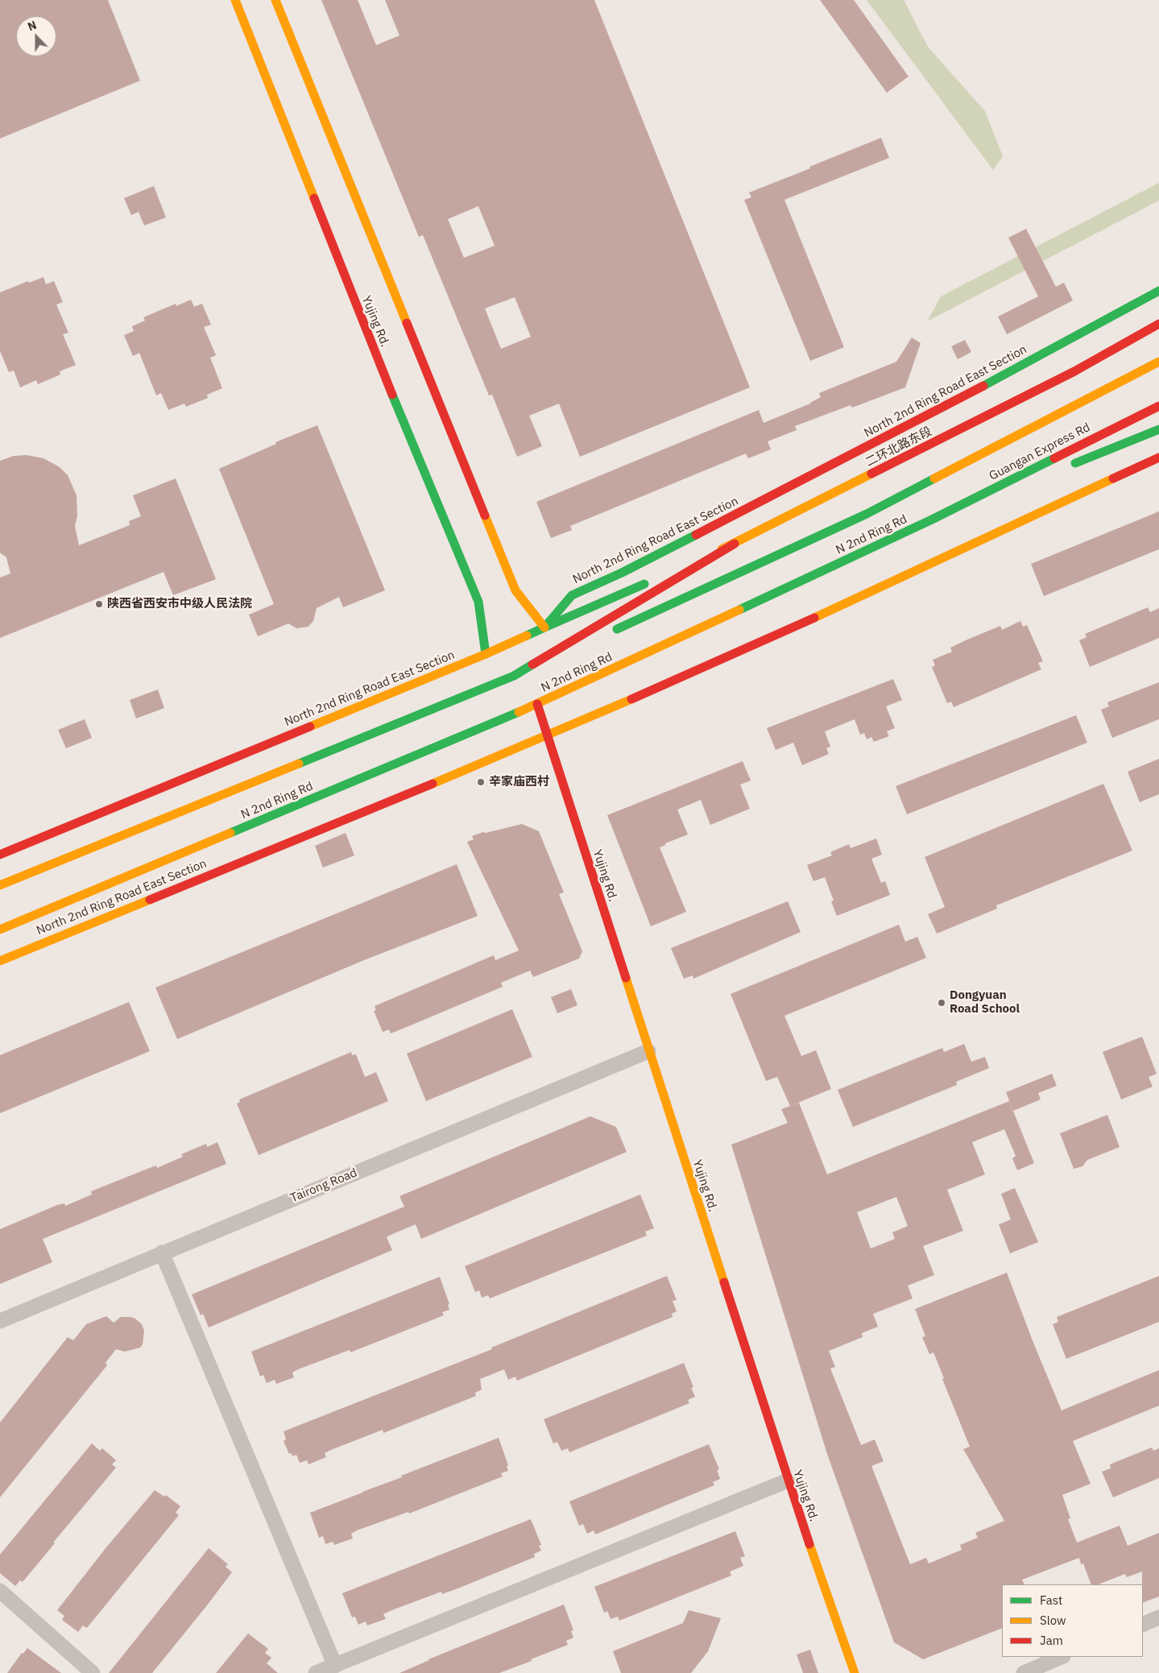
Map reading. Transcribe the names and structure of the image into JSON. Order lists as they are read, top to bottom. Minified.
{"streets":{"main road":["Yujing Rd.","North 2nd Ring Road East Section","二环北路东段","Guangan Express Rd","N 2nd Ring Rd"],"street":["Tairong Road"]},"crossings":[["Yujing Rd.","North 2nd Ring Road East Section"],["Yujing Rd.","N 2nd Ring Rd"],["Yujing Rd.","Tairong Road"],["二环北路东段","N 2nd Ring Rd"],["Guangan Express Rd","N 2nd Ring Rd"]],"places":["陕西省西安市中级人民法院","辛家庙西村","Dongyuan Road School"],"legend":["Fast","Slow","Jam"],"north":"top"}
